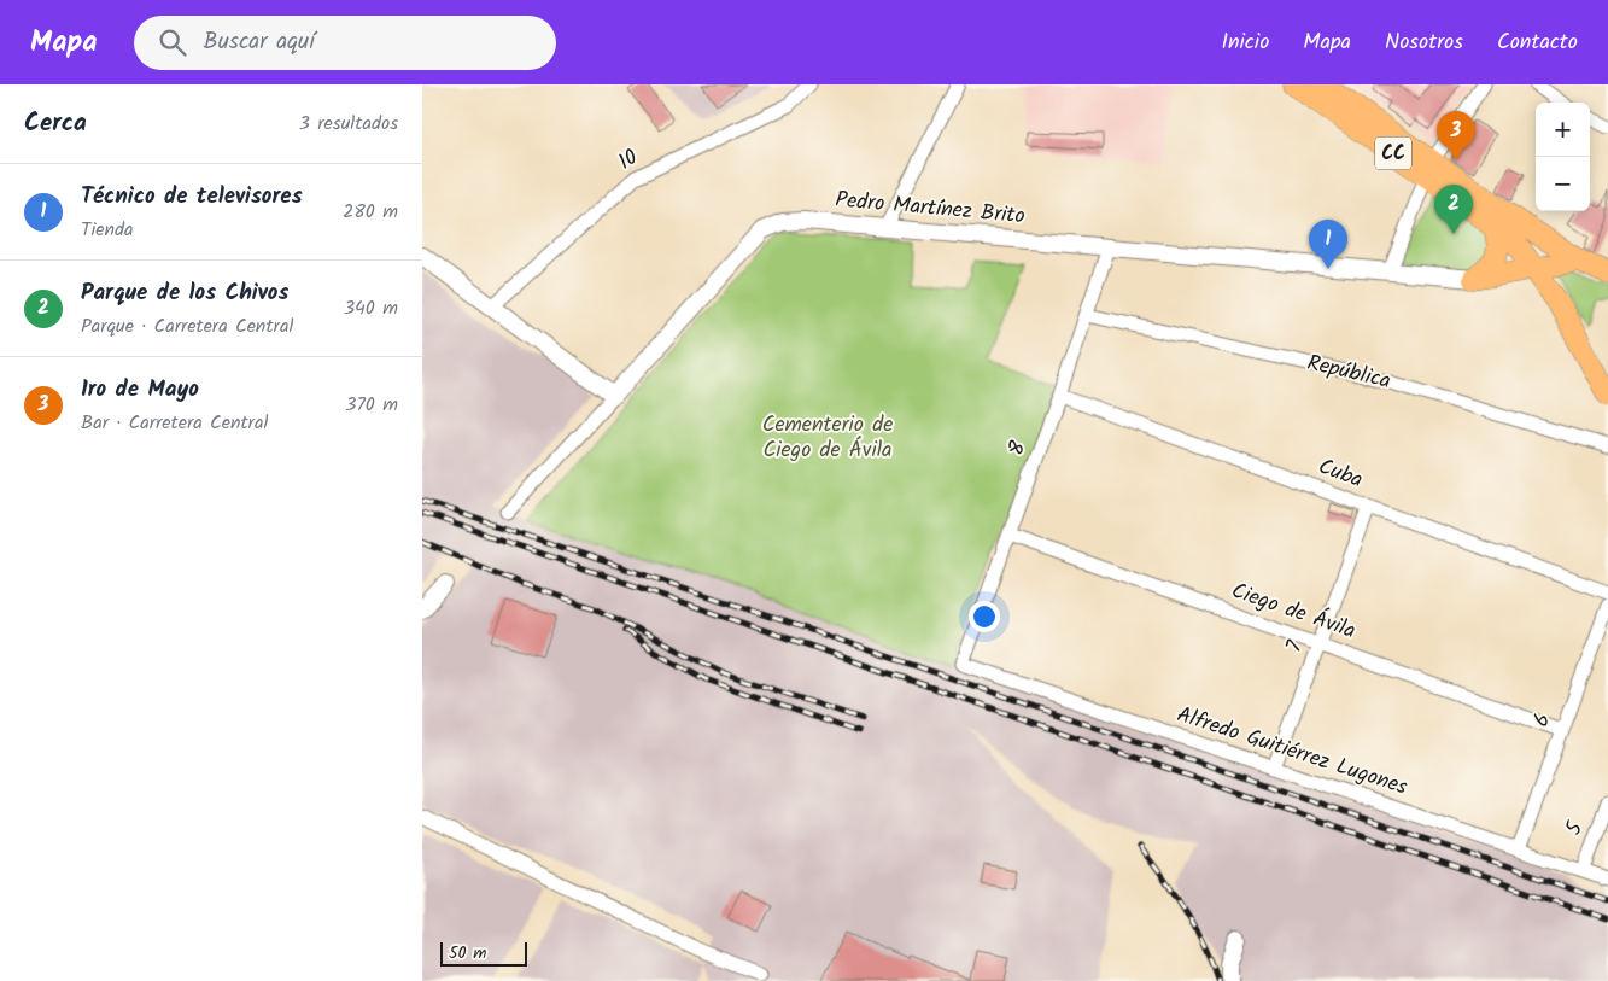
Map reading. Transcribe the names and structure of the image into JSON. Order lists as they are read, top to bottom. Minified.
{"streets":{"main road":["CC"],"street":["10","Pedro Martínez Brito","República","8","Cuba","Ciego de Ávila","7","6","Alfredo Guitiérrez Lugones","5"]},"crossings":[["Pedro Martínez Brito","8"],["República","8"],["8","Cuba"],["8","Ciego de Ávila"],["8","Alfredo Guitiérrez Lugones"],["Cuba","7"],["Ciego de Ávila","7"],["Ciego de Ávila","6"],["7","Alfredo Guitiérrez Lugones"],["6","Alfredo Guitiérrez Lugones"],["Alfredo Guitiérrez Lugones","5"]],"parks":["Cementerio de Ciego de Ávila"],"scale_bar":"50 m","page":{"header":"Mapa","search":"Buscar aquí","nav":["Inicio","Mapa","Nosotros","Contacto"],"heading":["Cerca","3 resultados"],"map_buttons":["+","−"],"pins":["3","2","1"],"list":[{"mark":"1","name":"Técnico de televisores","note":"Tienda","value":"280 m"},{"mark":"2","name":"Parque de los Chivos","note":"Parque · Carretera Central","value":"340 m"},{"mark":"3","name":"1ro de Mayo","note":"Bar · Carretera Central","value":"370 m"}],"scale":"50 m"}}
